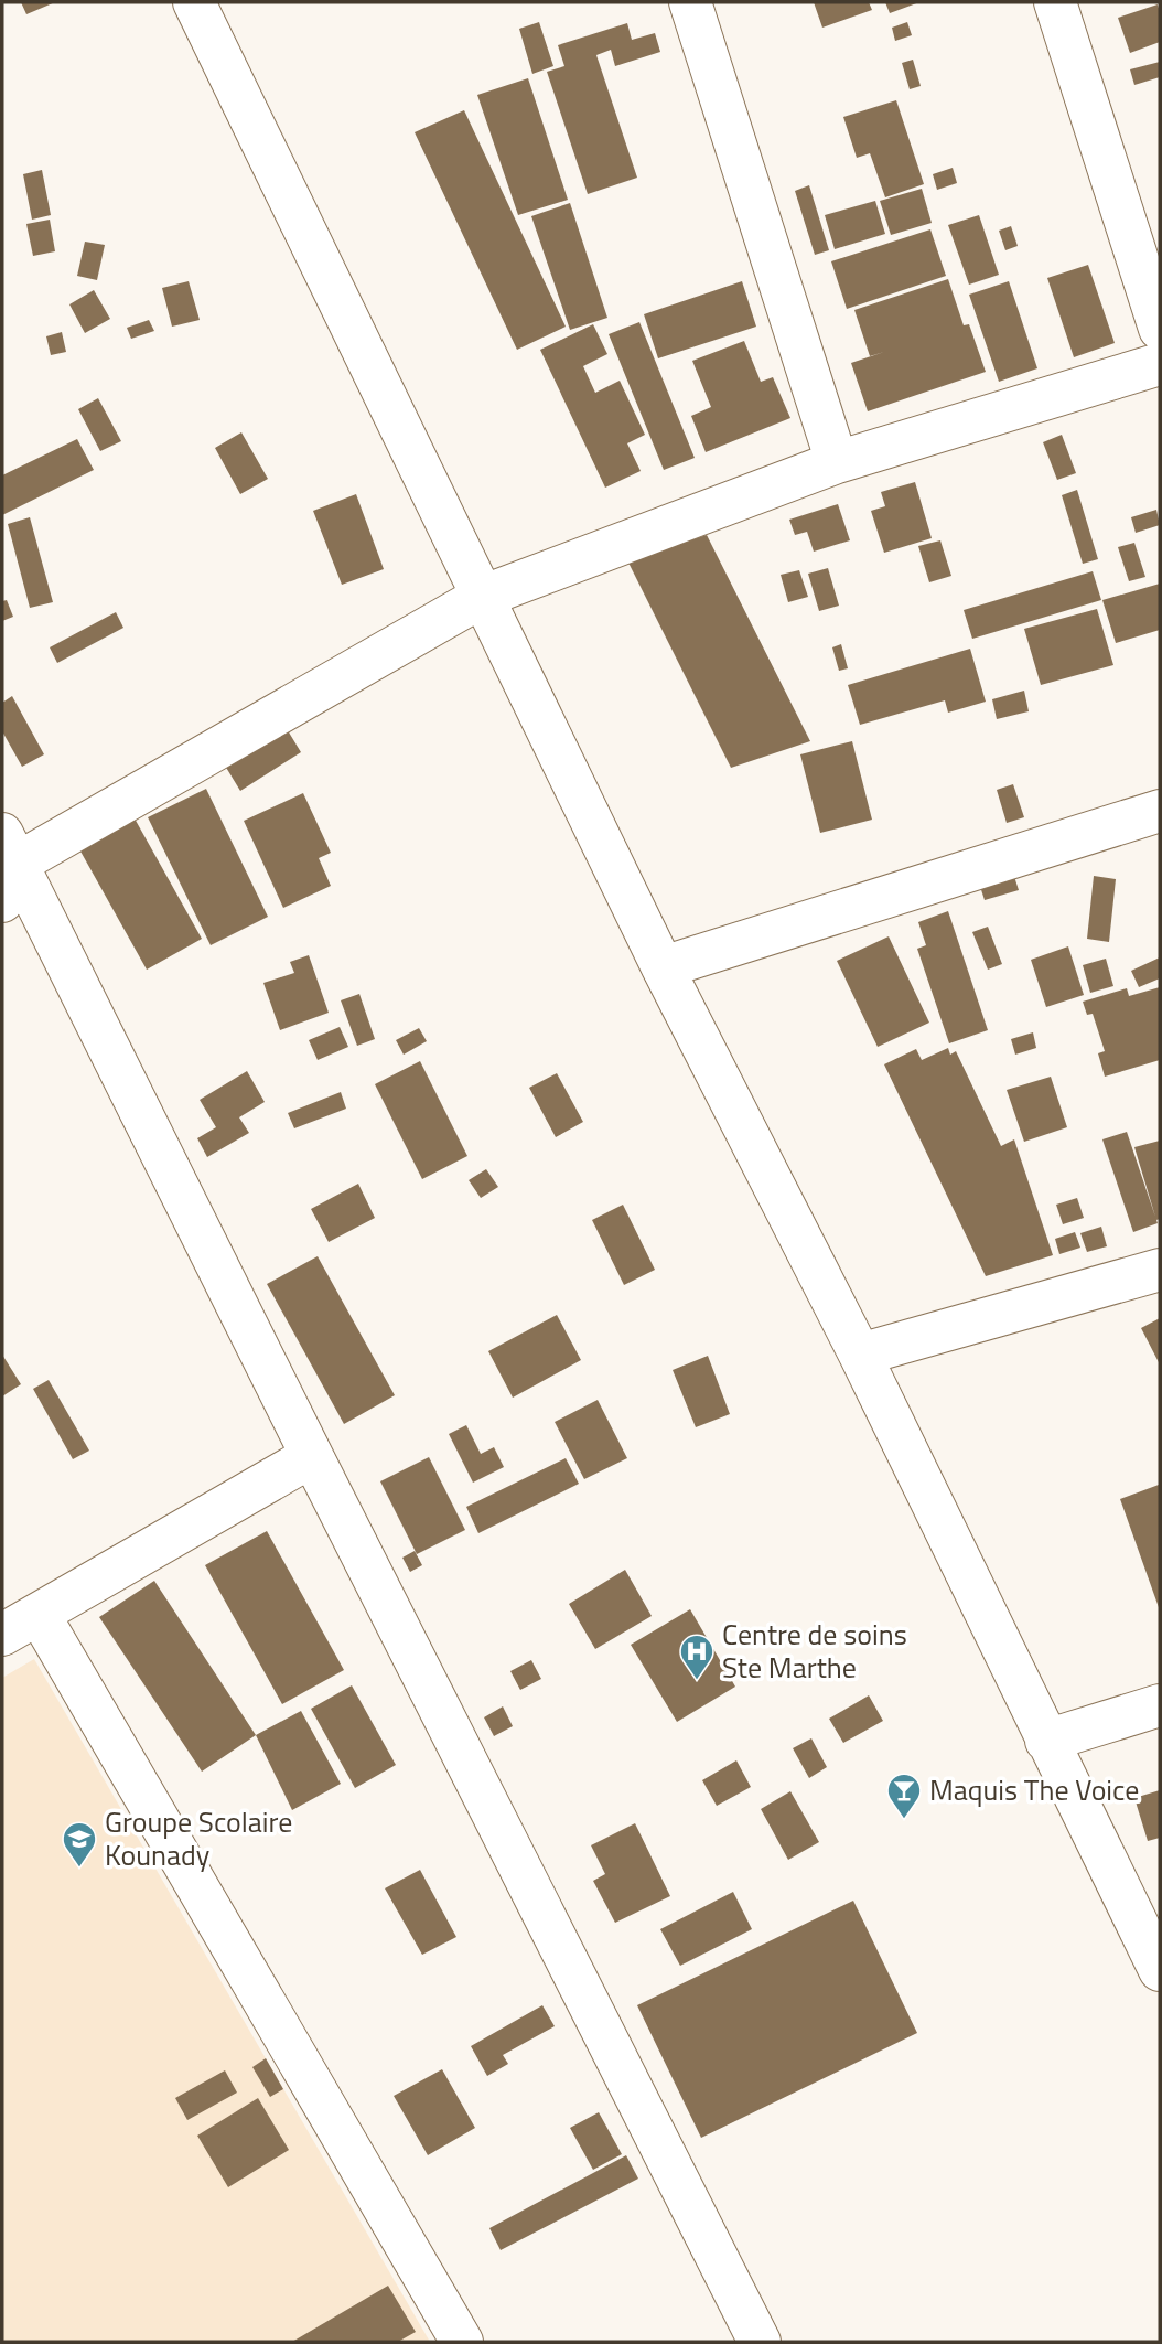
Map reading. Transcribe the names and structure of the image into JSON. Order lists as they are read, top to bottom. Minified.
{"places":{"hospital":["Centre de soins Ste Marthe"],"bar":["Maquis The Voice"],"school or university":["Groupe Scolaire Kounady"]}}
